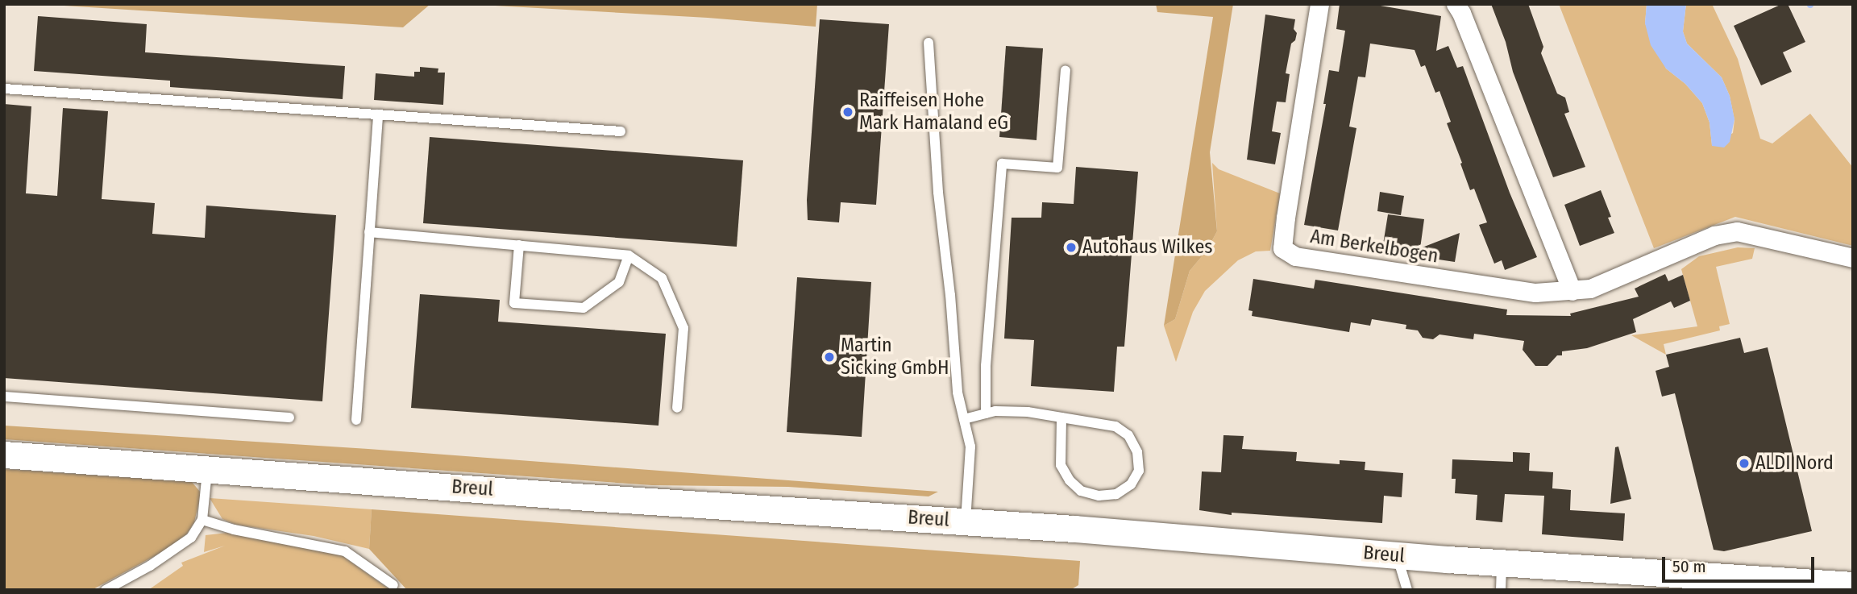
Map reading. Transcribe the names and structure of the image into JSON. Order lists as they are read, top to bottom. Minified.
{"streets":{"main road":["Breul"],"street":["Am Berkelbogen"]},"places":["Raiffeisen Hohe Mark Hamaland eG","Autohaus Wilkes","Martin Sicking GmbH","ALDI Nord"],"scale_bar":"50 m"}
